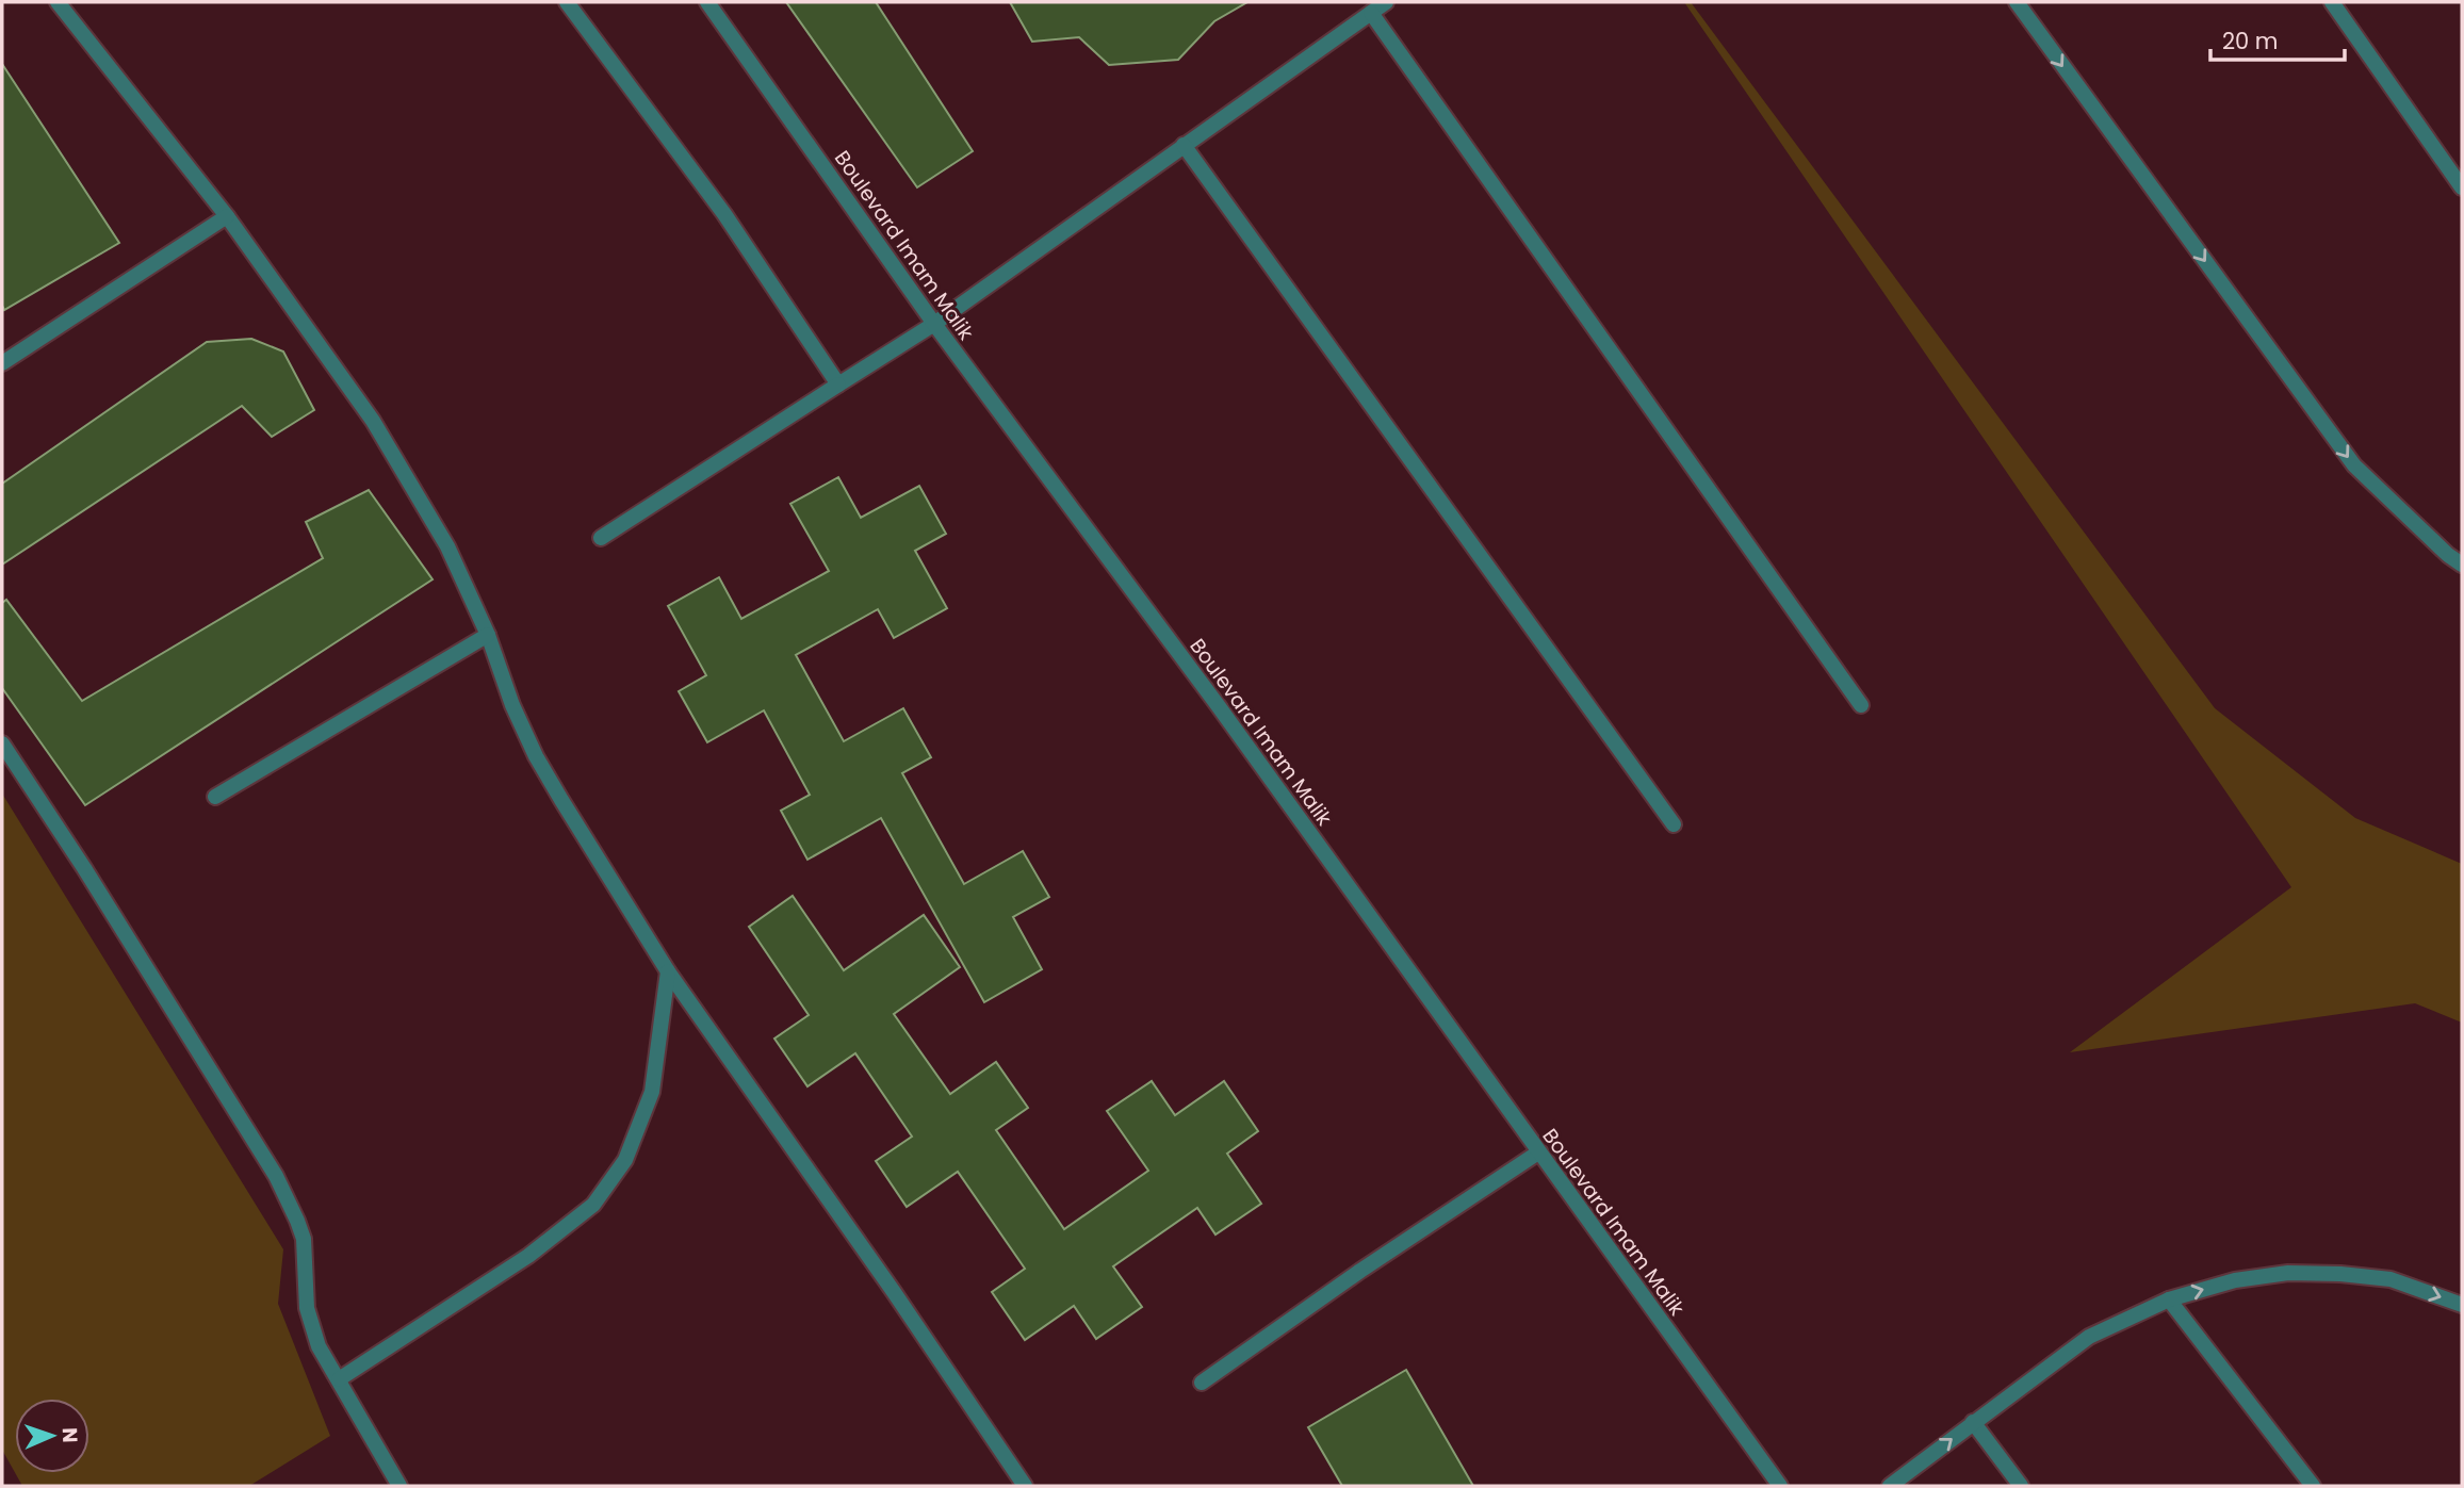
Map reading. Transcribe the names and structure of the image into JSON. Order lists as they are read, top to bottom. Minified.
{"streets":{"street":["Boulevard Imam Malik"]},"scale_bar":"20 m","north":"right"}
